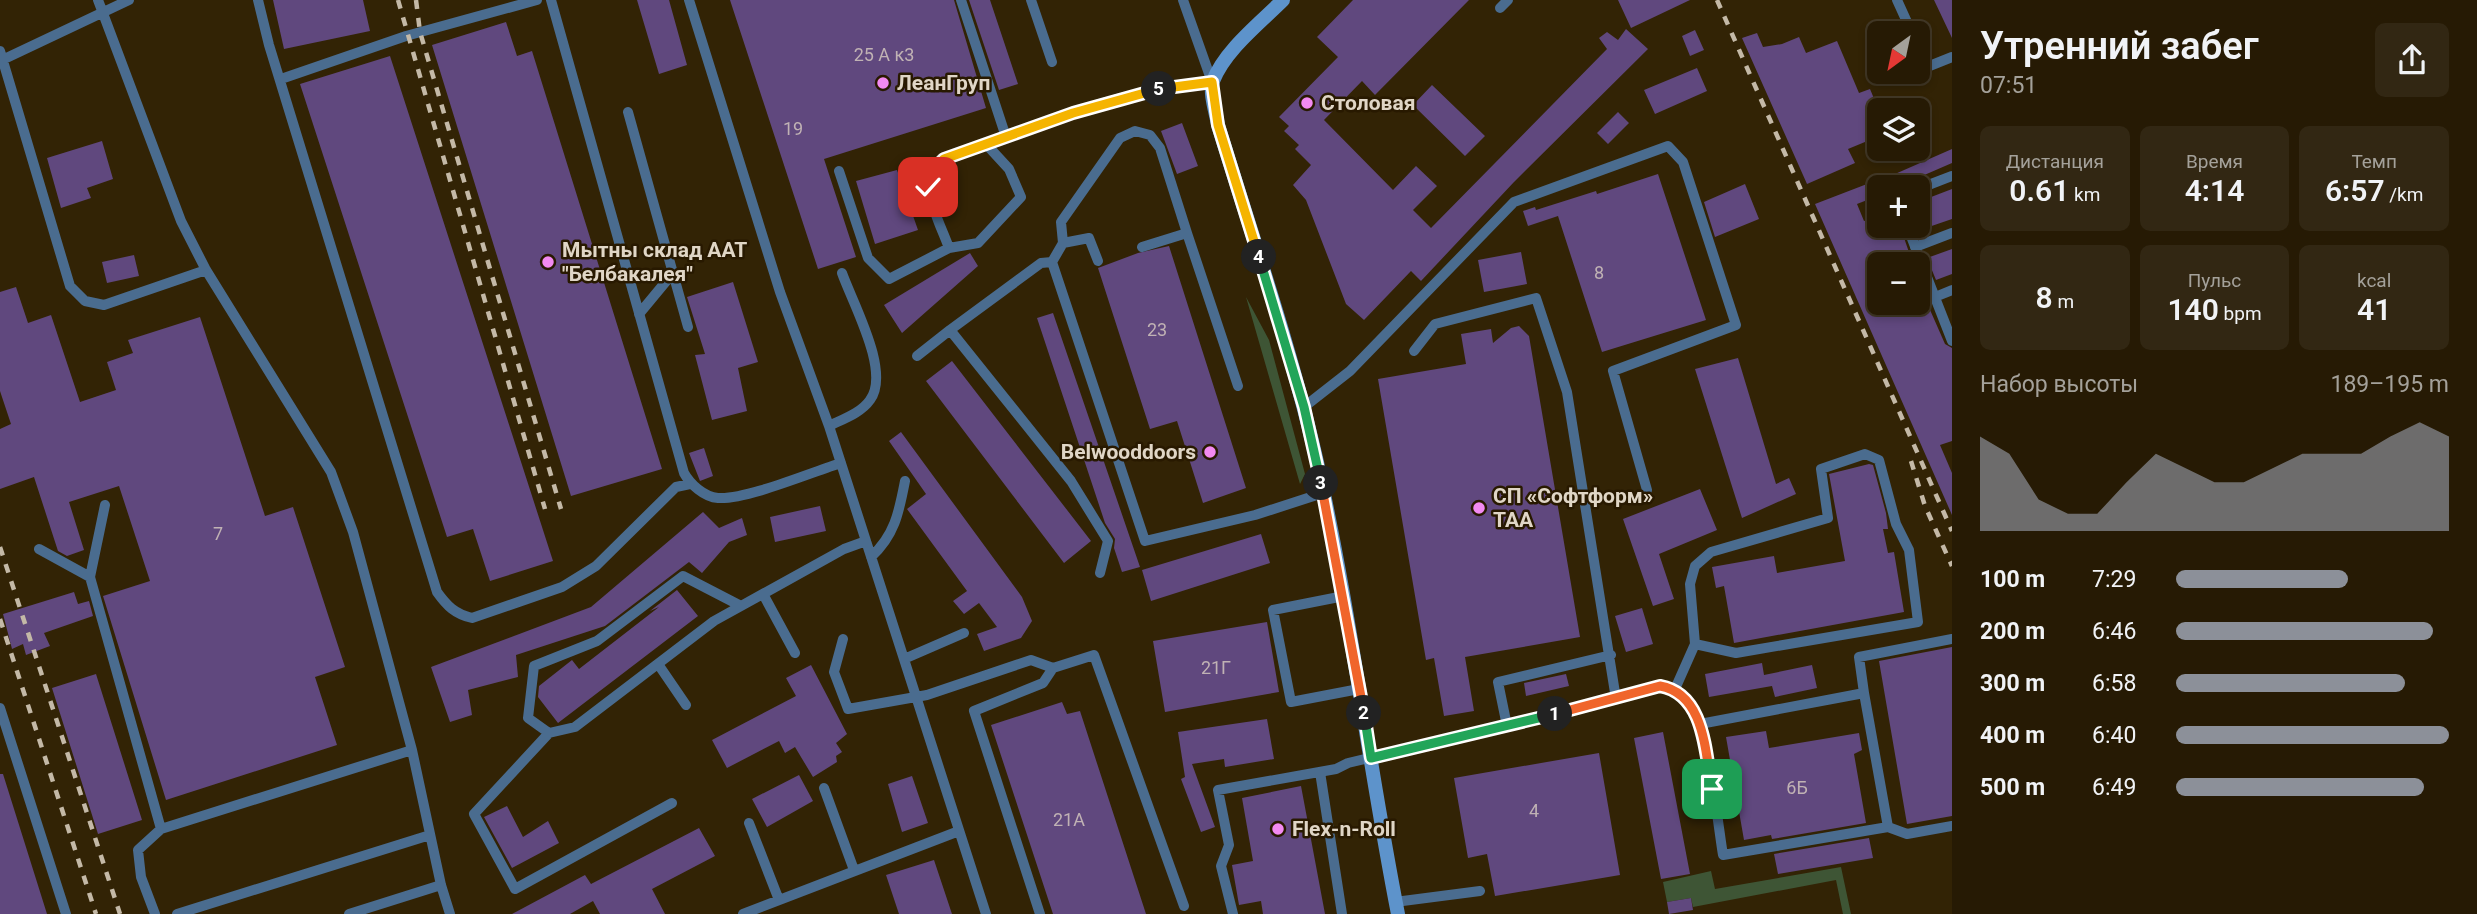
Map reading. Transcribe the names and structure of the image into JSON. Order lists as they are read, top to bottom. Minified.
{"places":["ЛеанГруп","Столовая","Мытны склад ААТ \"Белбакалея\"","Belwooddoors","СП «Софтформ» ТАА","Flex-n-Roll"],"house_numbers":["25 А к3","19","8","23","7","21Г","6Б","4","21А"],"north":"bottom left","page":{"heading":["Утренний забег","07:51"],"map_buttons":["+","−"],"pins":["5","4","3","2","1"],"stats":[["Дистанция","0.61 km"],["Время","4:14"],["Темп","6:57 /km"],["8 m"],["Пульс","140 bpm"],["kcal","41"]],"chart":["Набор высоты","189–195 m"],"list":[{"name":"100 m","note":"7:29"},{"name":"200 m","note":"6:46"},{"name":"300 m","note":"6:58"},{"name":"400 m","note":"6:40"},{"name":"500 m","note":"6:49"}]}}
